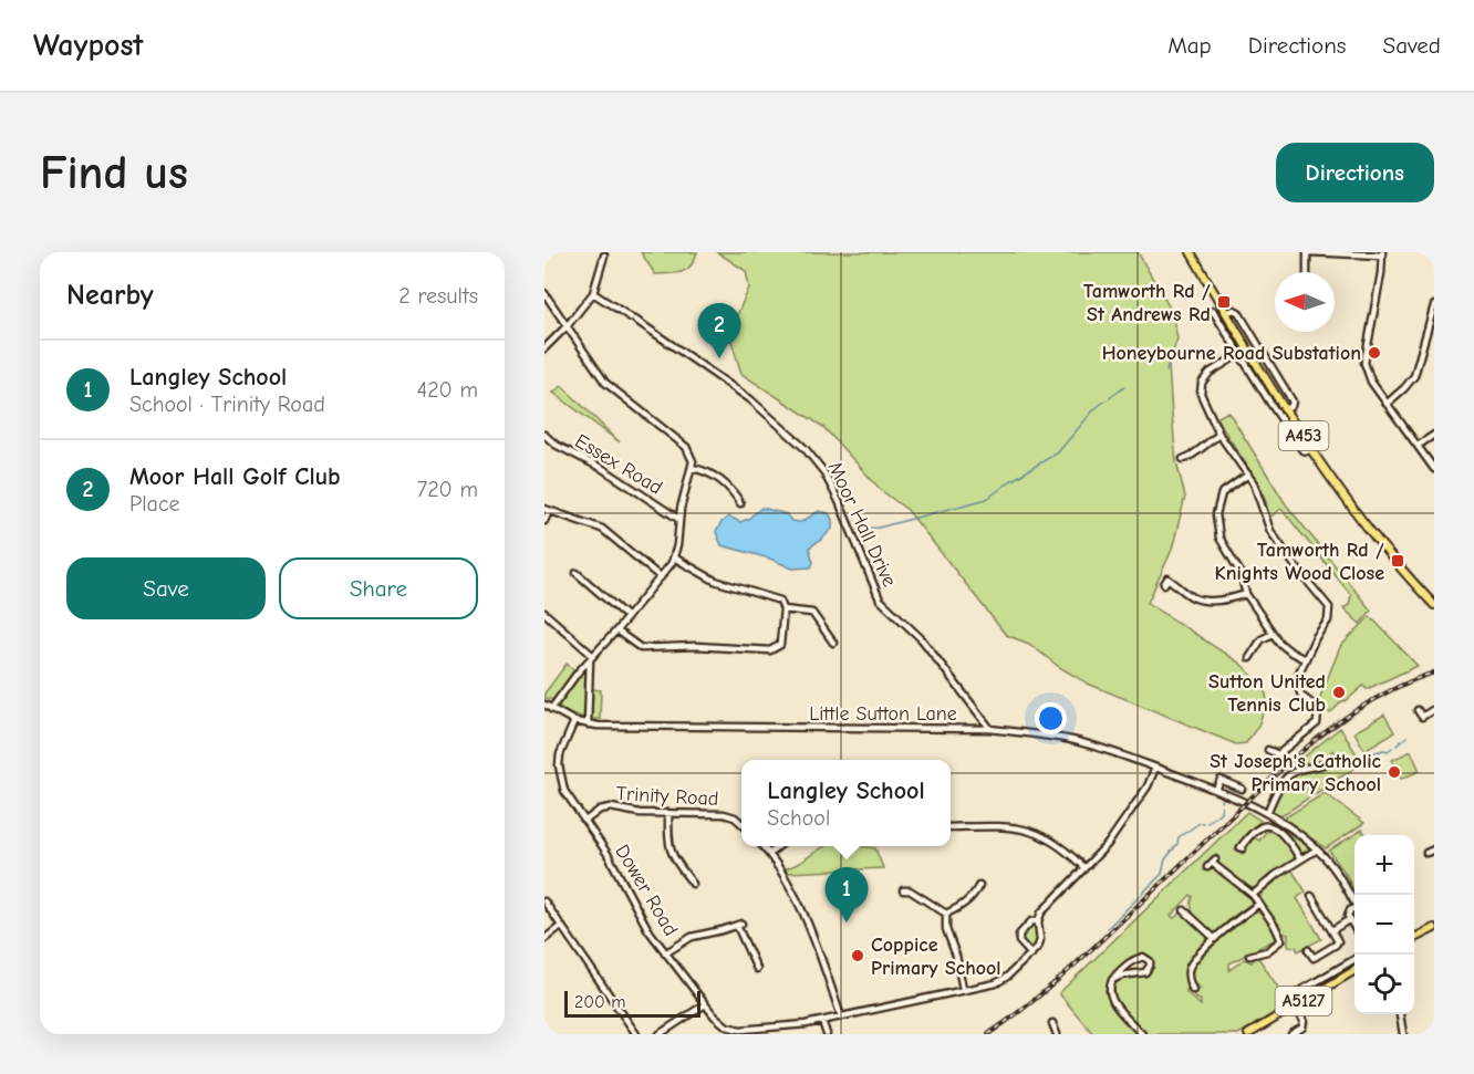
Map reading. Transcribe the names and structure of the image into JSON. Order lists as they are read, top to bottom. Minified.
{"streets":{"main road":["A453","A5127"],"street":["Essex Road","Moor Hall Drive","Little Sutton Lane","Trinity Road","Dower Road"]},"crossings":[["Moor Hall Drive","Little Sutton Lane"],["Little Sutton Lane","Dower Road"],["Trinity Road","Dower Road"]],"places":{"transit":["Tamworth Rd / St Andrews Rd","Tamworth Rd / Knights Wood Close"],"other":["Honeybourne Road Substation","Sutton United Tennis Club","St Joseph's Catholic Primary School","Coppice Primary School"]},"scale_bar":"200 m","north":"left","page":{"header":"Waypost","nav":["Map","Directions","Saved"],"buttons":["Directions",["Save","Share"]],"title":"Find us","heading":["Nearby","2 results"],"pins":["2","1"],"list":[{"mark":"1","name":"Langley School","note":"School · Trinity Road","value":"420 m"},{"mark":"2","name":"Moor Hall Golf Club","note":"Place","value":"720 m"}],"popup":["Langley School","School"],"map_buttons":["+","−"],"scale":"200 m"}}
